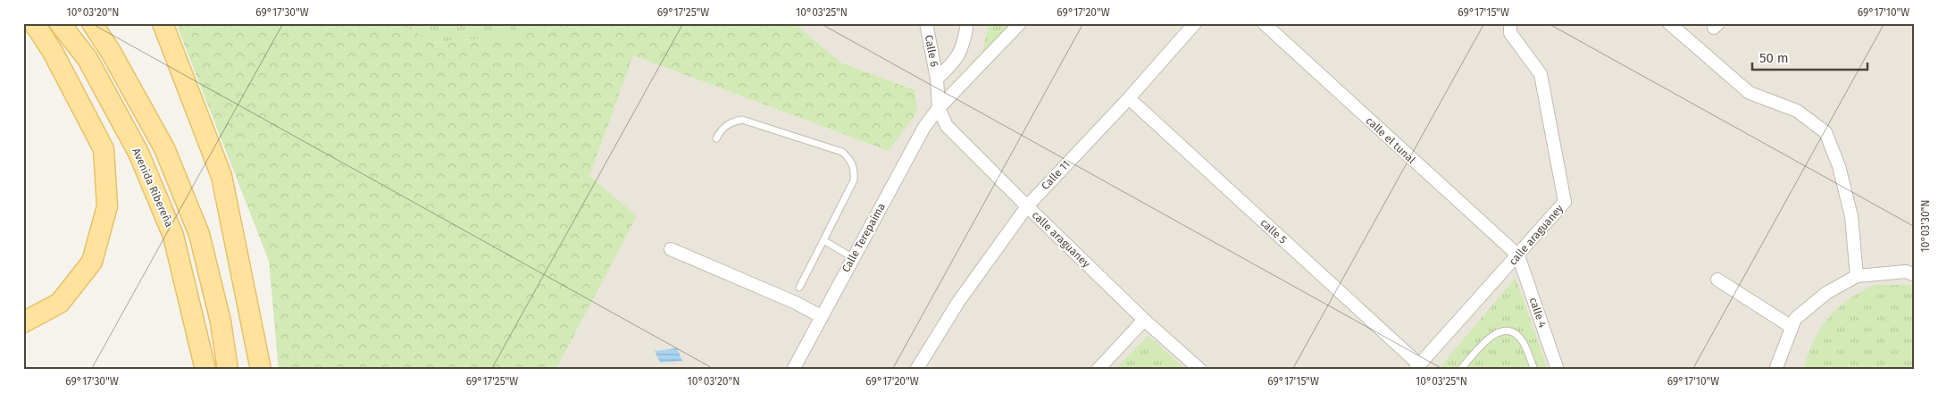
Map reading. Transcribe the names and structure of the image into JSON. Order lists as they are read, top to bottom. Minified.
{"streets":{"main road":["Avenida Ribereña"],"street":["Calle 6","calle el tunal","Calle 11","calle 5","calle araguaney","Calle Terepaima","calle 4"]},"crossings":[["calle el tunal","calle araguaney"],["calle el tunal","calle 4"],["Calle 11","calle 5"],["Calle 11","calle araguaney"],["calle 5","calle araguaney"],["calle araguaney","calle 4"]],"scale_bar":"50 m","coordinates":["10°03'20\"N","69°17'30\"W","69°17'25\"W","10°03'25\"N","69°17'20\"W","69°17'15\"W","69°17'10\"W","10°03'30\"N"]}
